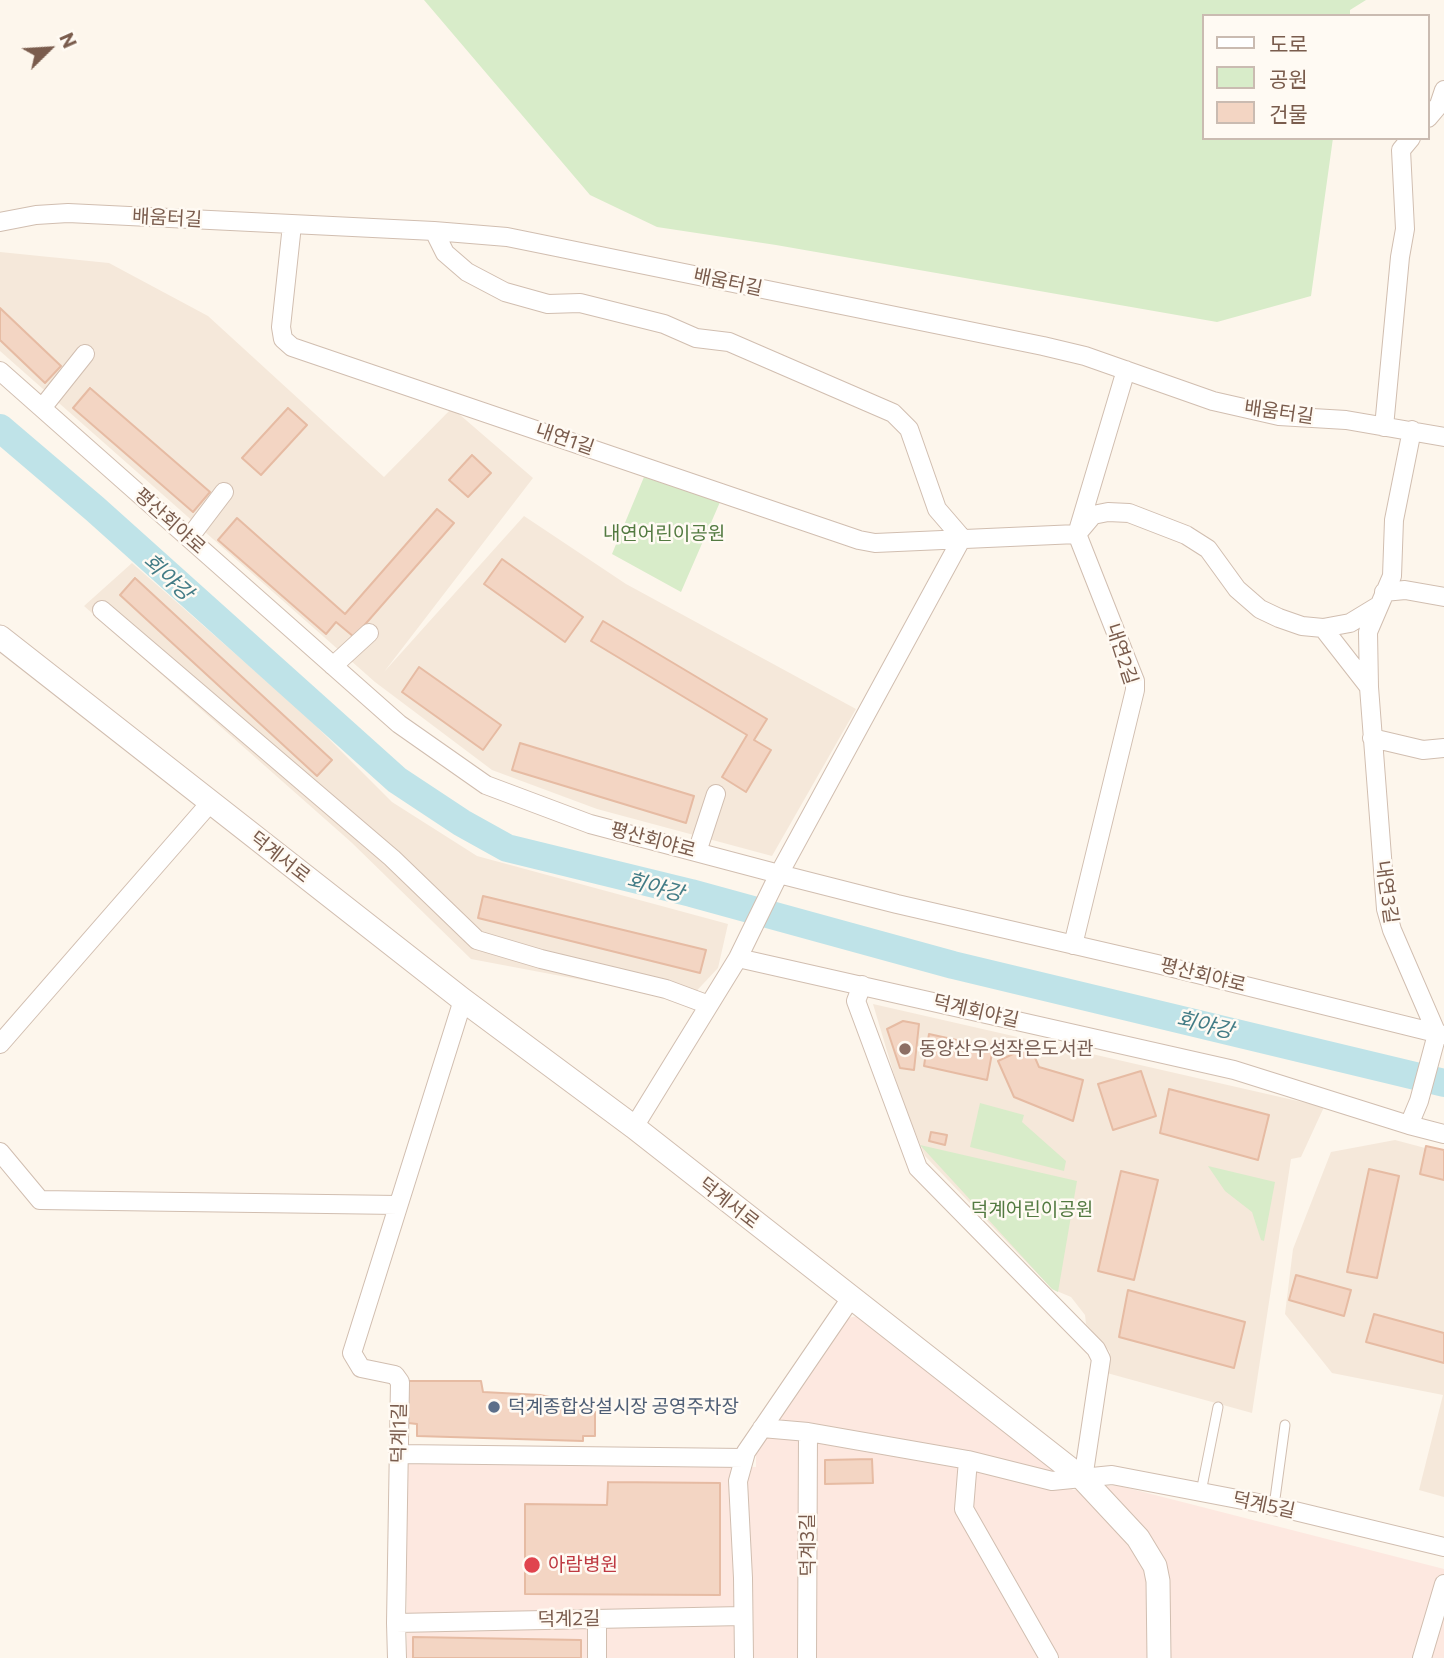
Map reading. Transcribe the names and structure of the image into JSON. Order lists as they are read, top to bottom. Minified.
{"streets":{"street":["배움터길","내연1길","평산회야로","내연2길","덕계서로","내연3길","덕계회야길","덕계1길","덕계5길","덕계3길","덕계2길"]},"crossings":[["배움터길","내연1길"],["배움터길","내연3길"],["내연1길","내연2길"],["평산회야로","내연2길"],["평산회야로","내연3길"],["덕계서로","덕계1길"],["덕계서로","덕계5길"],["덕계1길","덕계2길"]],"water":["회야강"],"parks":["내연어린이공원","덕계어린이공원"],"places":["동양산우성작은도서관","덕계종합상설시장 공영주차장","아람병원"],"legend":["도로","공원","건물"],"north":"top right"}
